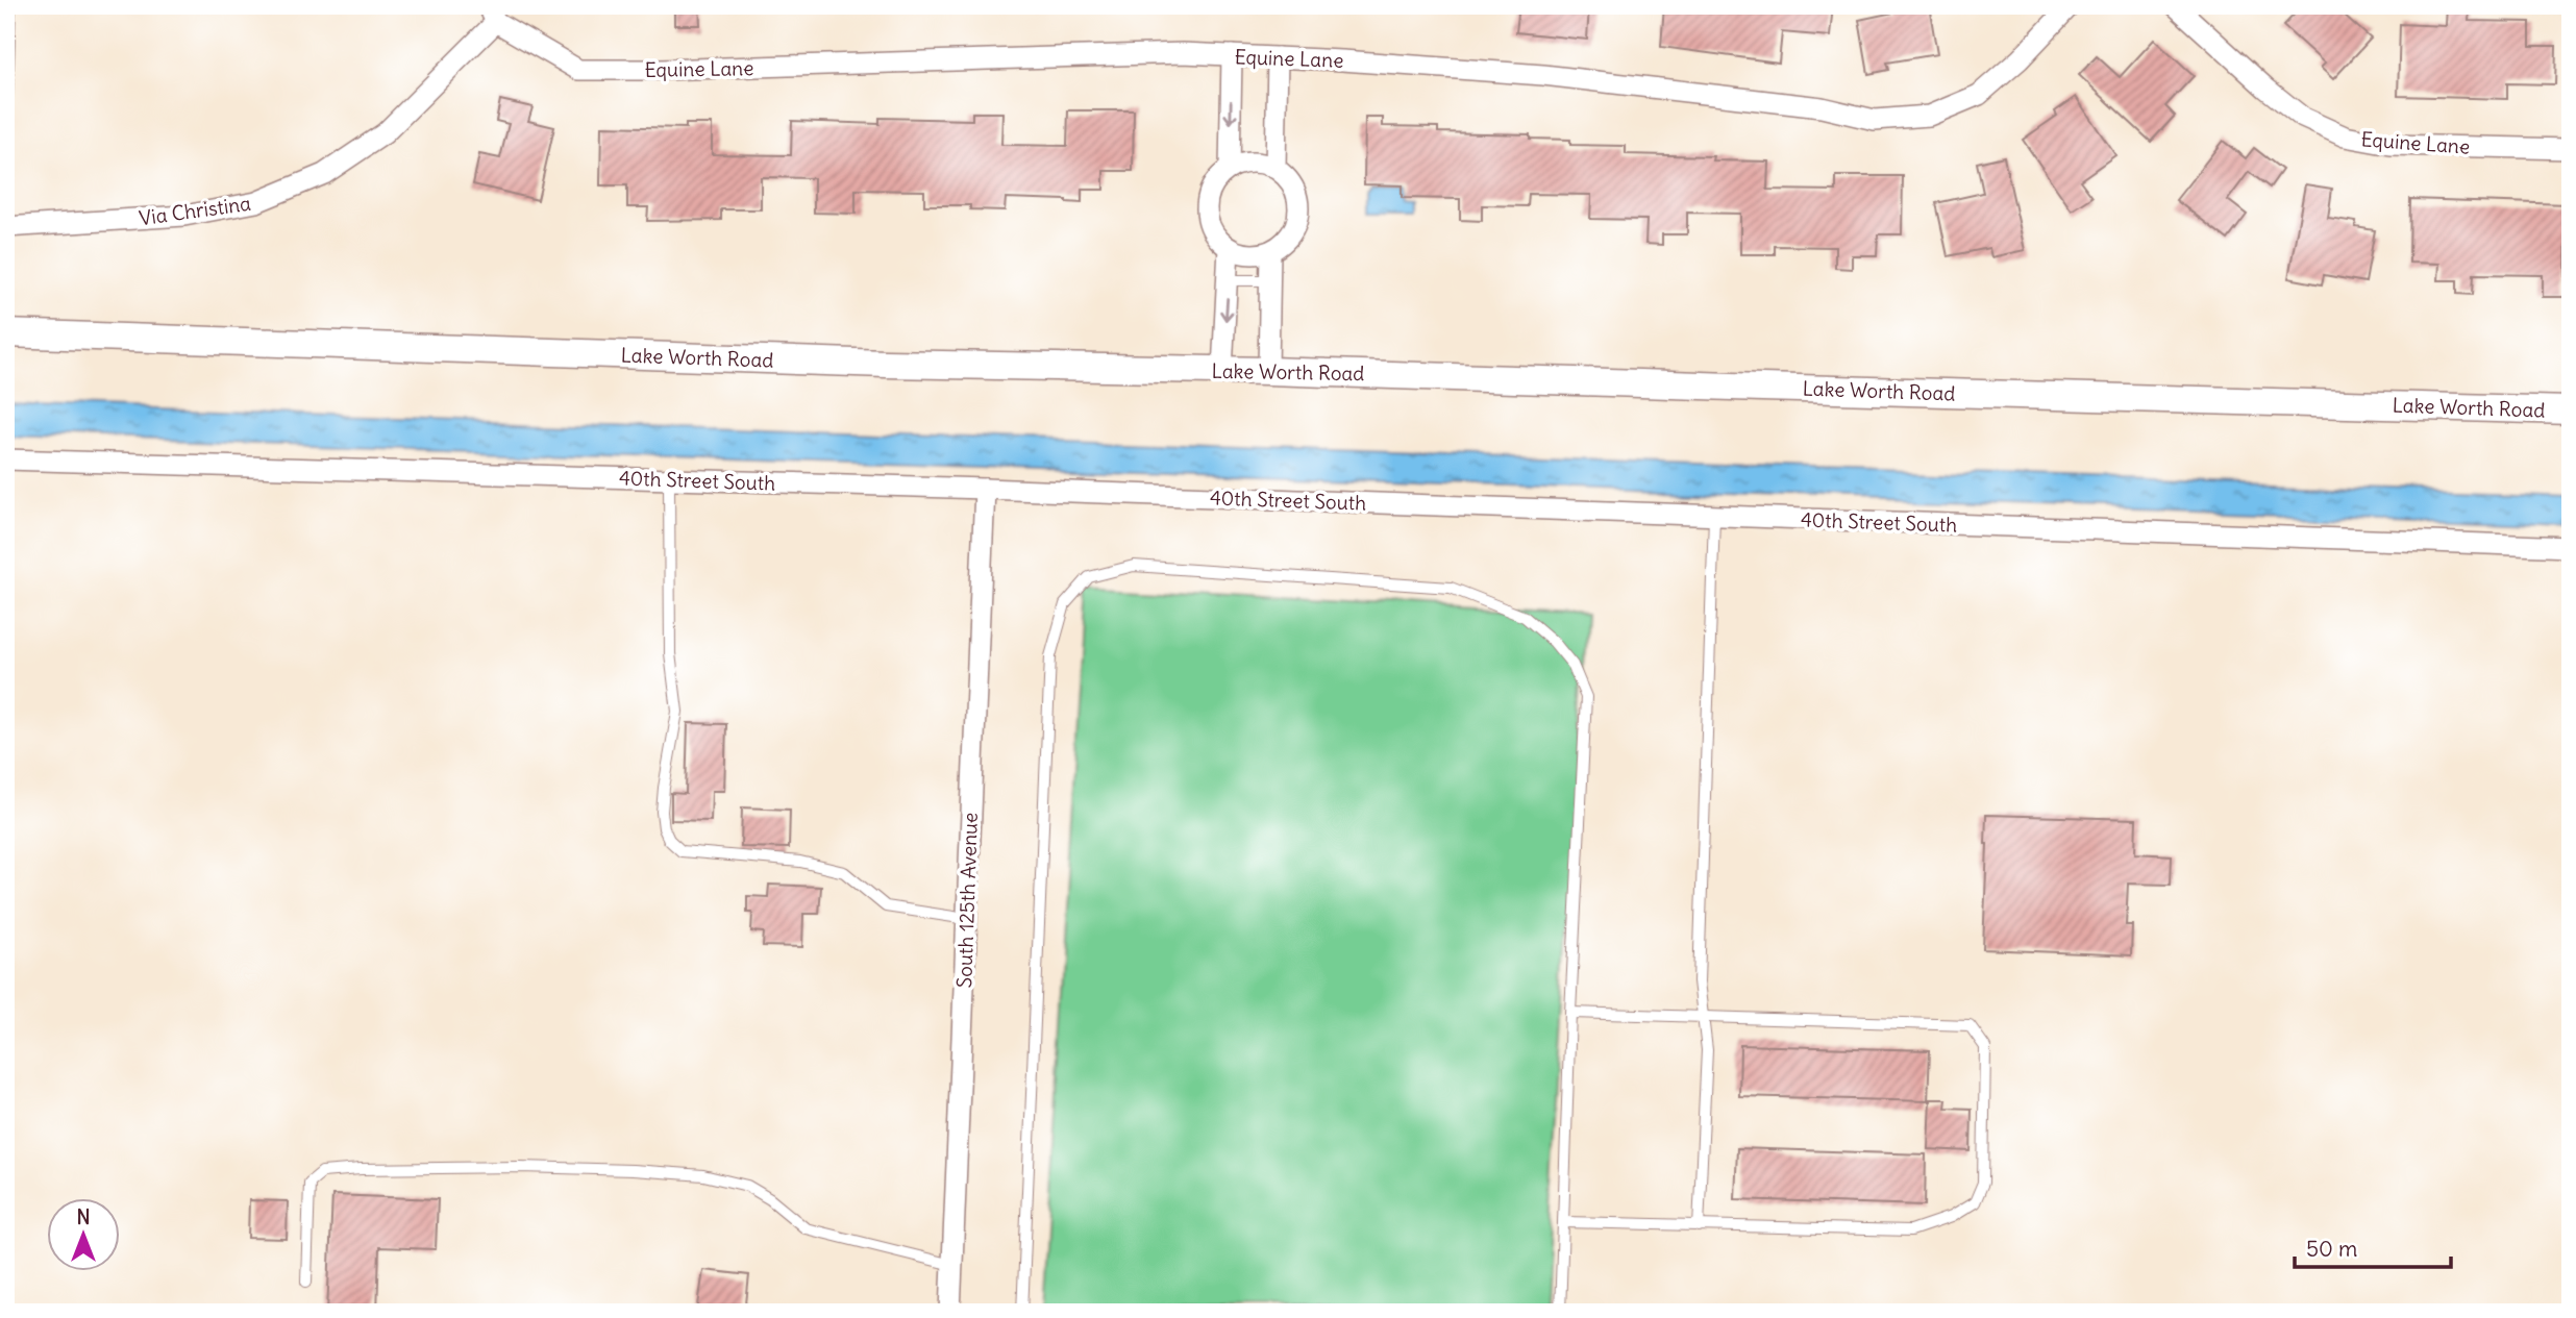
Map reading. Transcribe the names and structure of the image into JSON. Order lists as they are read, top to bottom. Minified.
{"streets":{"street":["Equine Lane","Via Christina","Lake Worth Road","40th Street South","South 125th Avenue"]},"crossings":[["Equine Lane","Via Christina"],["40th Street South","South 125th Avenue"]],"scale_bar":"50 m","north":"top"}
